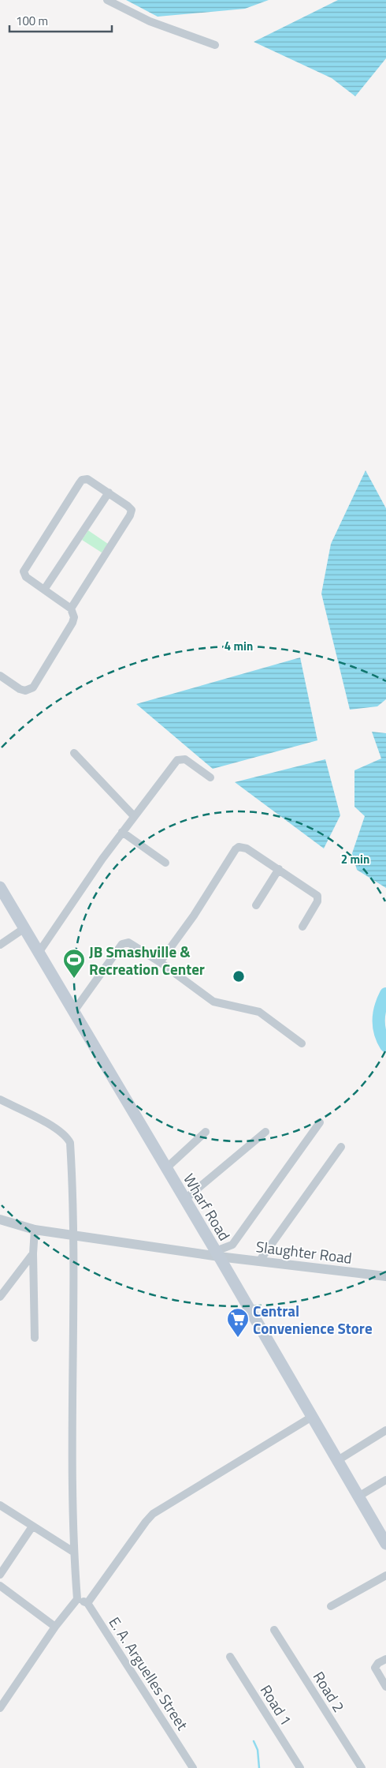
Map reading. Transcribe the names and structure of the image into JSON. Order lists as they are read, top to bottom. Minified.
{"streets":{"main road":["Wharf Road"],"street":["Slaughter Road","E. A. Arguelles Street","Road 2","Road 1"]},"crossings":[["Wharf Road","Slaughter Road"]],"places":{"sports":["JB Smashville & Recreation Center"],"supermarket":["Central Convenience Store"]},"scale_bar":"100 m","rings":["4 min","2 min"]}
